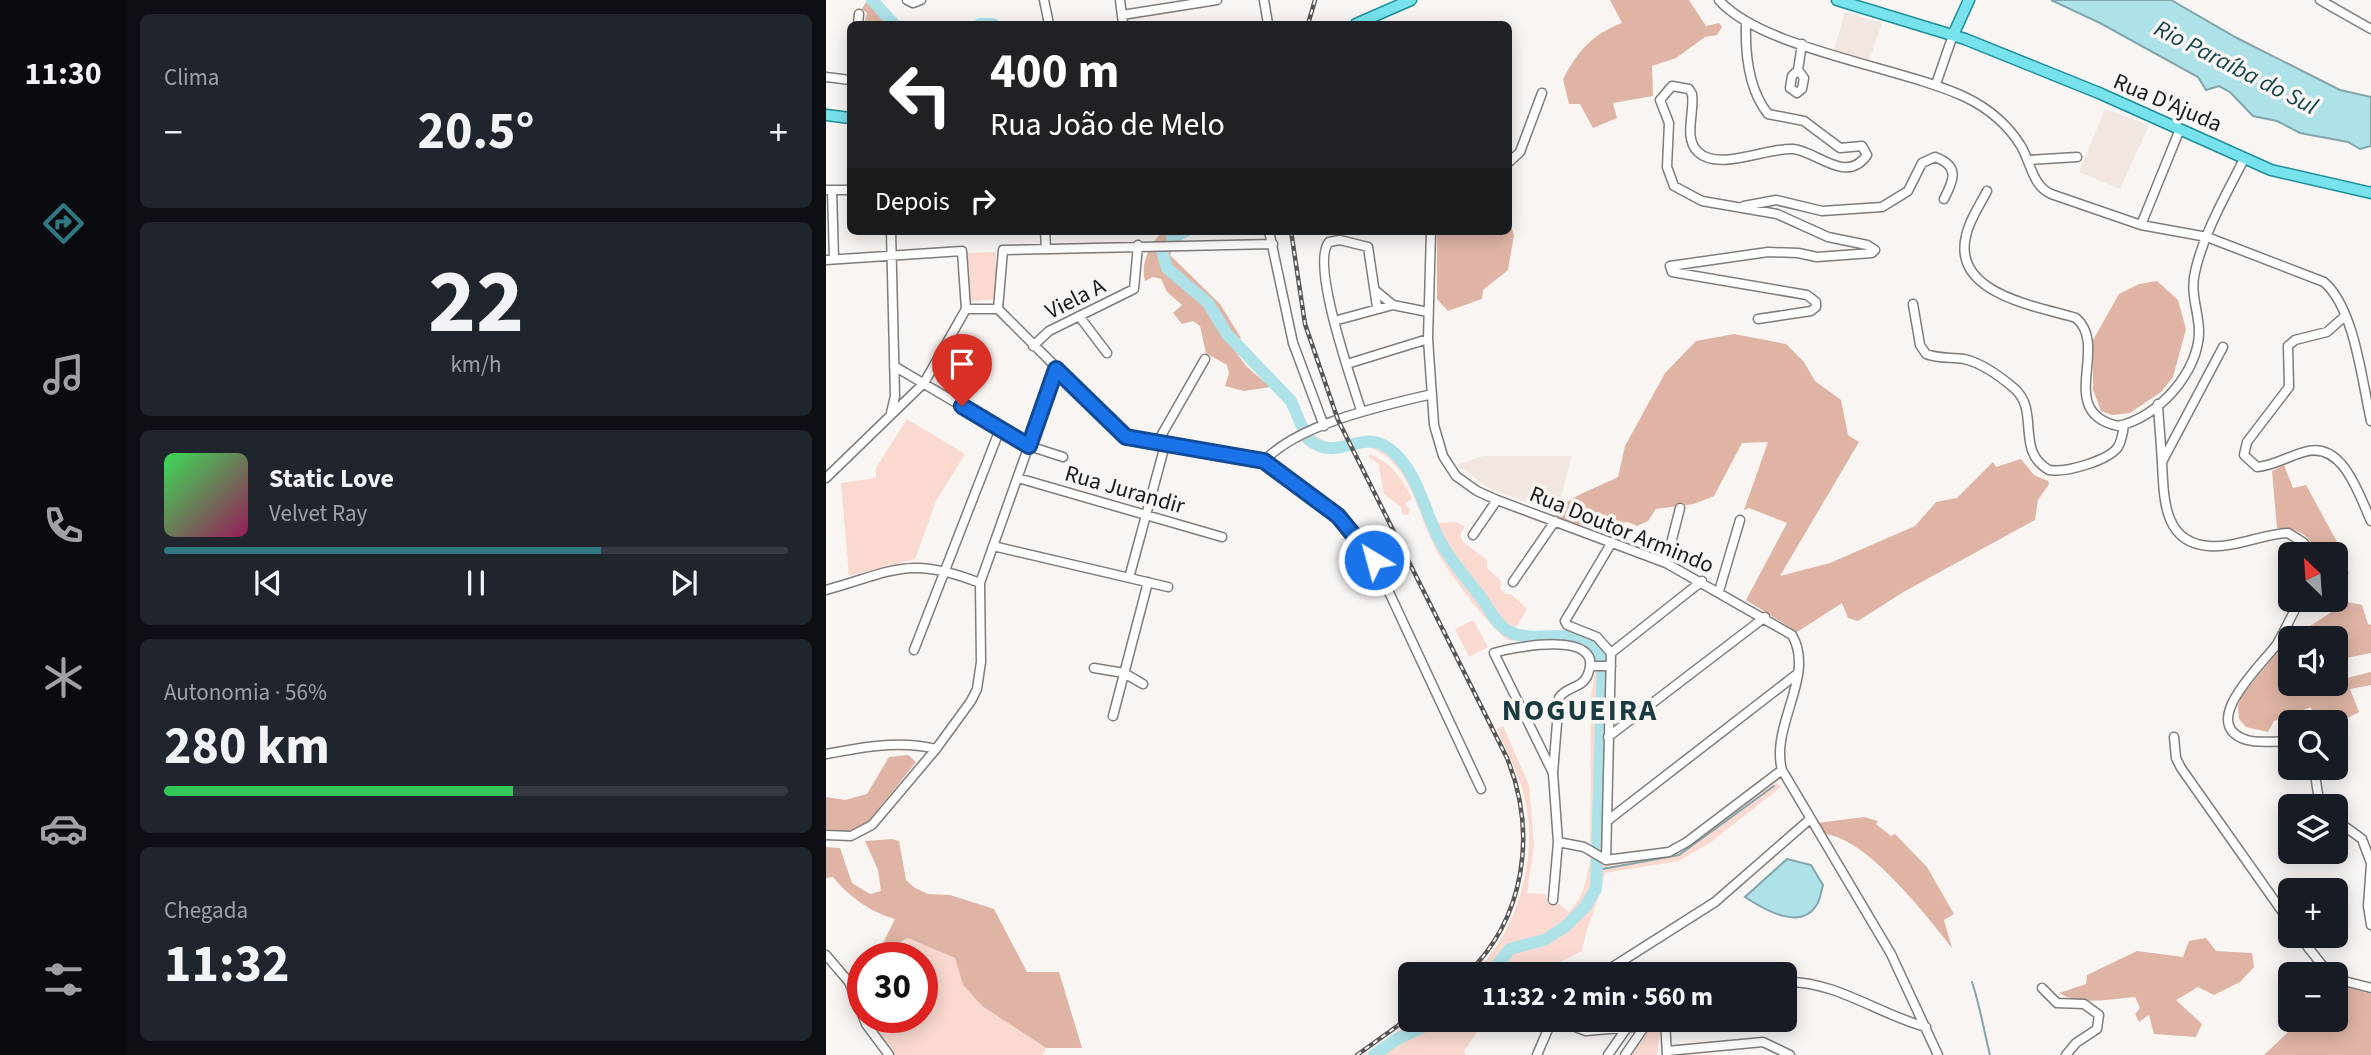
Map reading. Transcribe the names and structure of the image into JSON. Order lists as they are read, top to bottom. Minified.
{"streets":{"main road":["Rua D'Ajuda"],"street":["Viela A","Rua Jurandir","Rua Doutor Armindo"]},"districts":["NOGUEIRA"],"water":["Rio Paraíba do Sul"],"north":"top left","page":{"tabs":"11:30","tile":["Clima",["22","km/h"],["Autonomia · 56%","280 km"],["Chegada","11:32"]],"turn":["400 m","Rua João de Melo"],"heat":["−","20.5°","+"],"then":"Depois","song":["Static Love","Velvet Ray"],"map_buttons":["+","−"],"limit":"30","trip":"11:32 · 2 min · 560 m"}}
